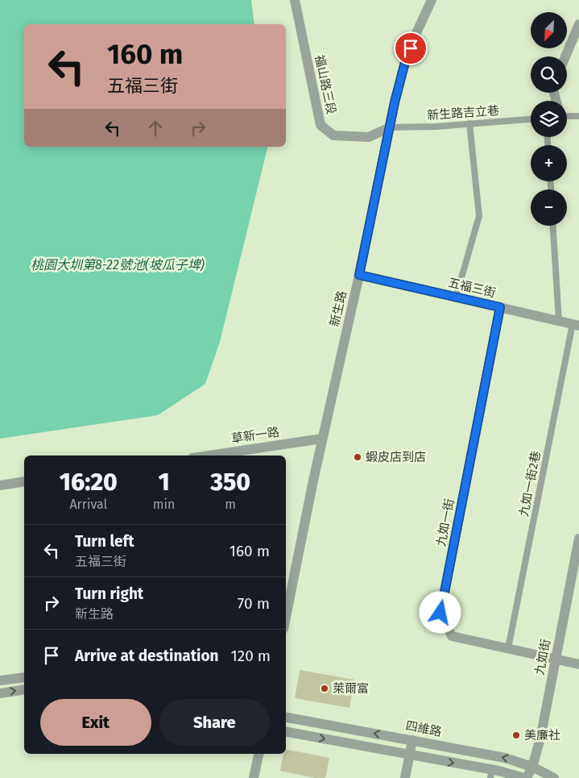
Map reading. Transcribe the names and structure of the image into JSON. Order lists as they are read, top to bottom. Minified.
{"streets":{"street":["福山路三段","五福三街","新生路","草新一路","九如一街","九如街","四維路"],"lane":["新生路吉立巷","九如一街2巷"]},"crossings":[["福山路三段","新生路吉立巷"],["福山路三段","新生路"],["新生路吉立巷","新生路"],["五福三街","新生路"],["五福三街","九如一街2巷"],["五福三街","九如一街"],["新生路","草新一路"],["九如一街2巷","九如一街"],["九如一街","九如街"],["九如街","四維路"]],"water":["桃園大圳第8-22號池(坡瓜子埤)"],"places":["蝦皮店到店","萊爾富","美廉社"],"north":"bottom left","page":{"map_buttons":["+","−"],"turn":["160 m","五福三街"],"eta":["16:20","Arrival","1","min","350","m"],"list":[{"name":"Turn left","note":"五福三街","value":"160 m"},{"name":"Turn right","note":"新生路","value":"70 m"},{"name":"Arrive at destination","value":"120 m"}],"buttons":["Exit","Share"]}}
